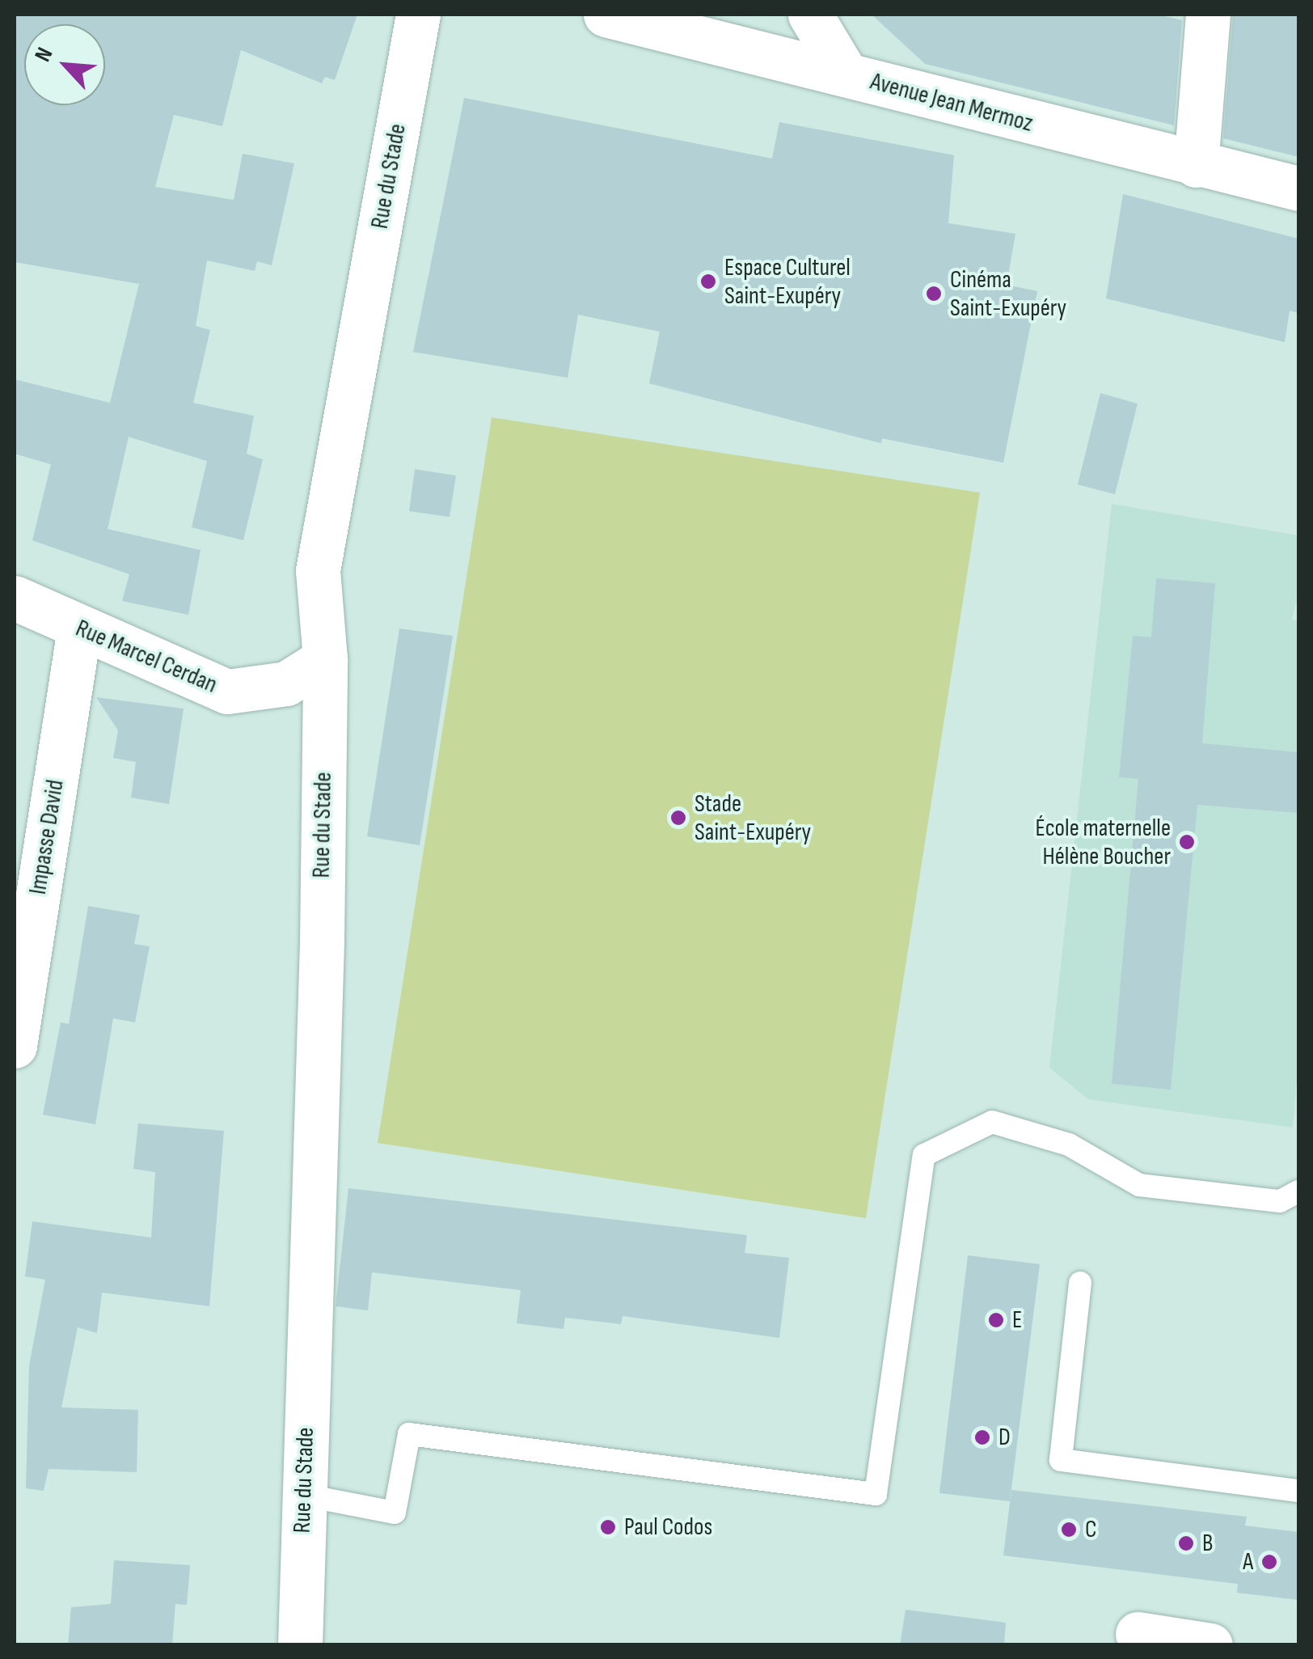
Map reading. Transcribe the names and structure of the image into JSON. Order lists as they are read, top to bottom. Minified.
{"streets":{"street":["Avenue Jean Mermoz","Rue du Stade","Rue Marcel Cerdan","Impasse David"]},"crossings":[["Rue du Stade","Rue Marcel Cerdan"],["Rue Marcel Cerdan","Impasse David"]],"places":["Espace Culturel Saint-Exupéry","Cinéma Saint-Exupéry","Stade Saint-Exupéry","École maternelle Hélène Boucher","E","D","Paul Codos","C","B","A"],"north":"top left"}
